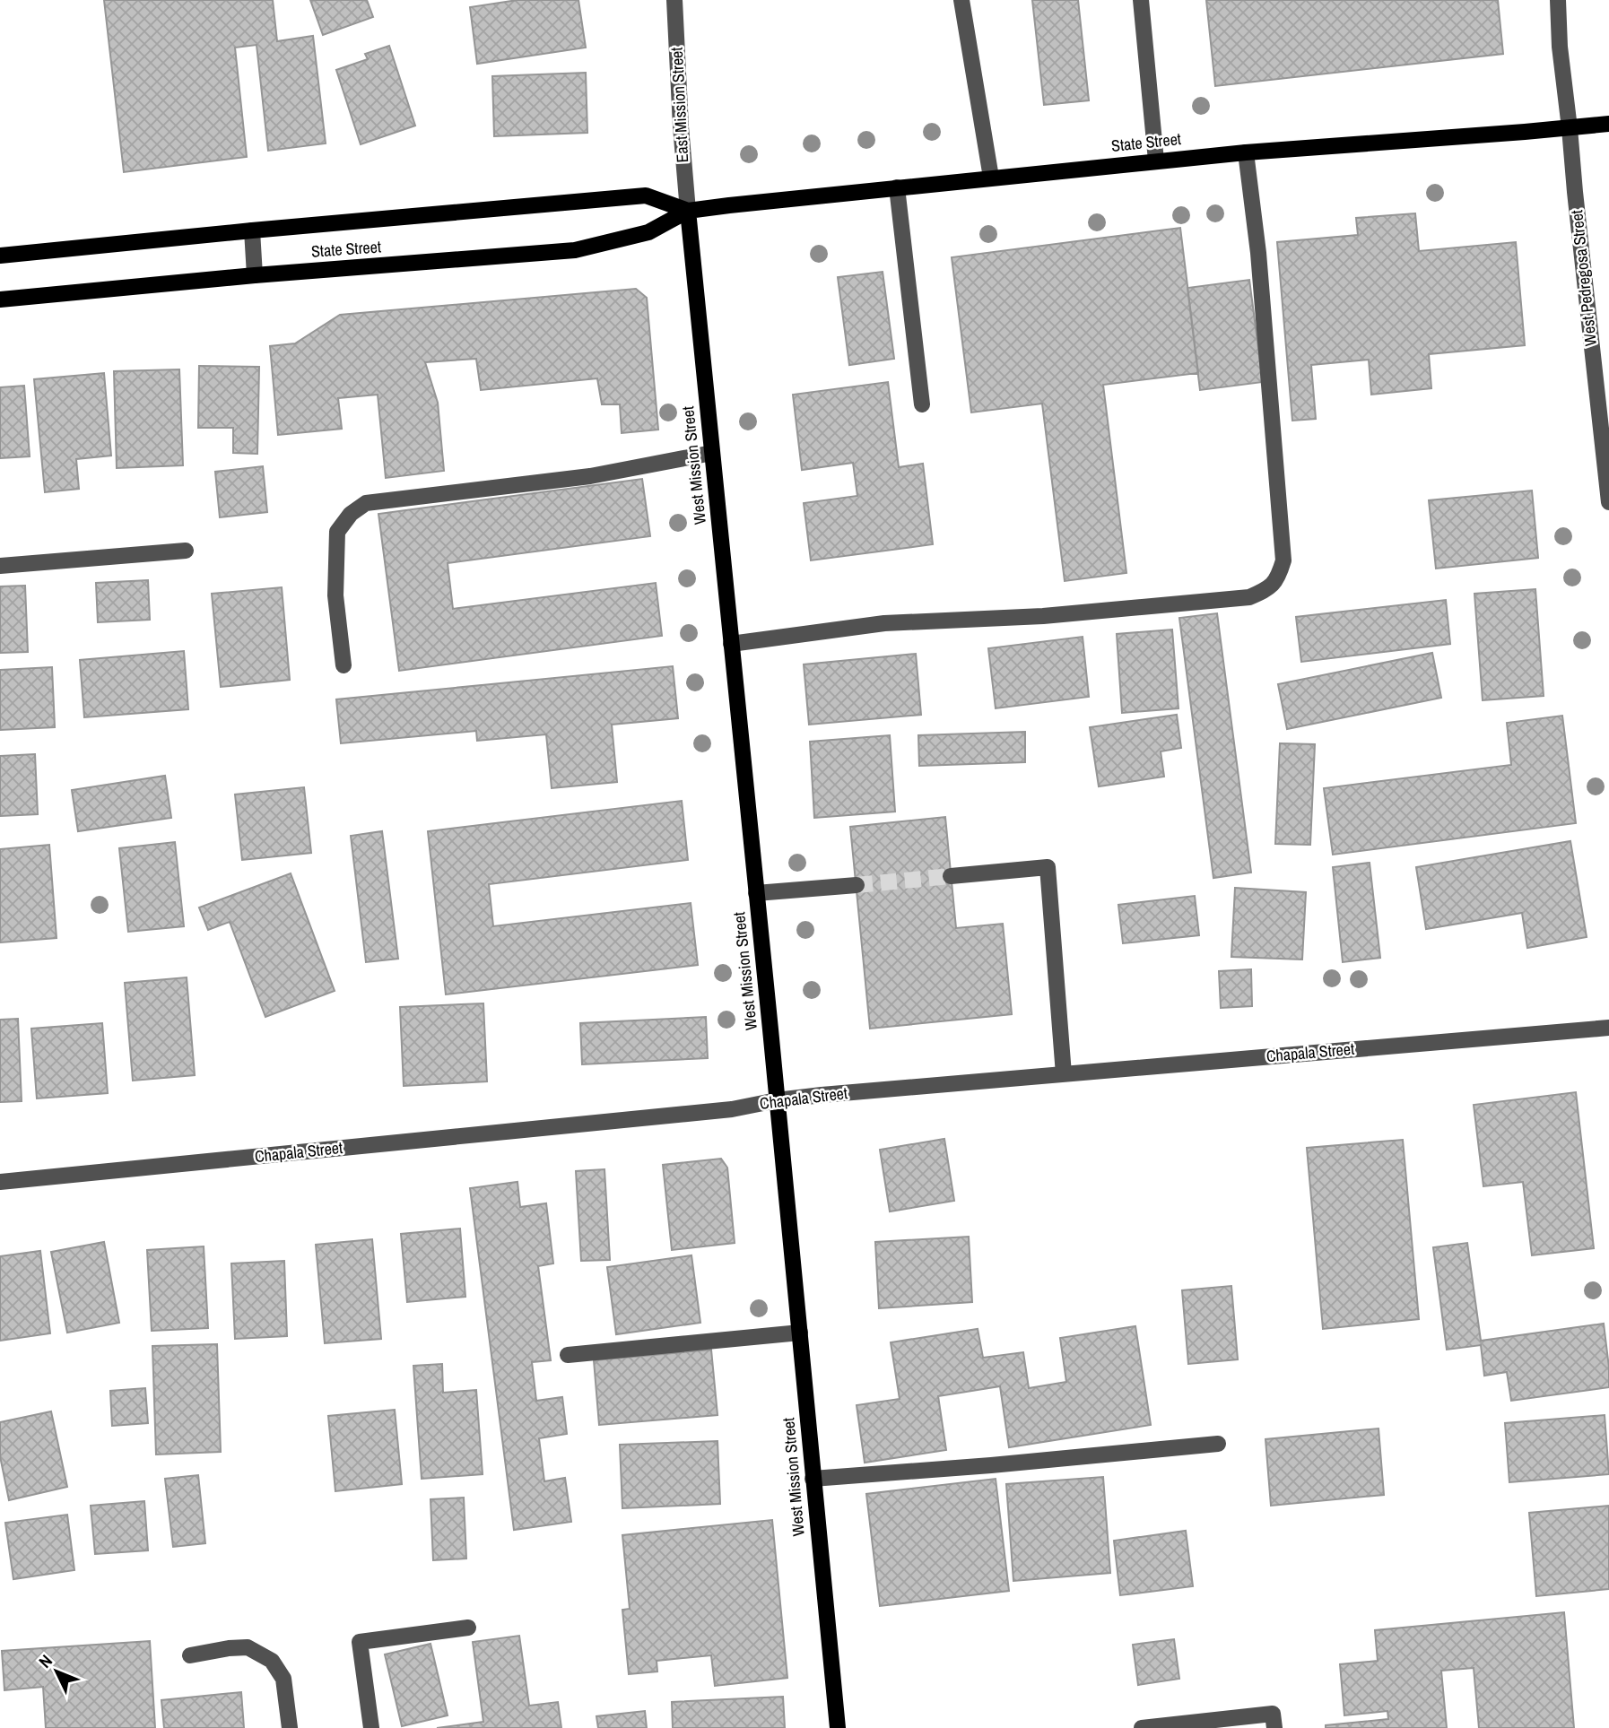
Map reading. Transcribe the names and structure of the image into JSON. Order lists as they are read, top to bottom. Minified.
{"streets":{"main road":["State Street","West Mission Street"],"street":["East Mission Street","West Pedregosa Street","Chapala Street"]},"crossings":[["East Mission Street","State Street"],["East Mission Street","West Mission Street"],["State Street","West Pedregosa Street"],["State Street","West Mission Street"],["West Mission Street","Chapala Street"]],"north":"top left"}
